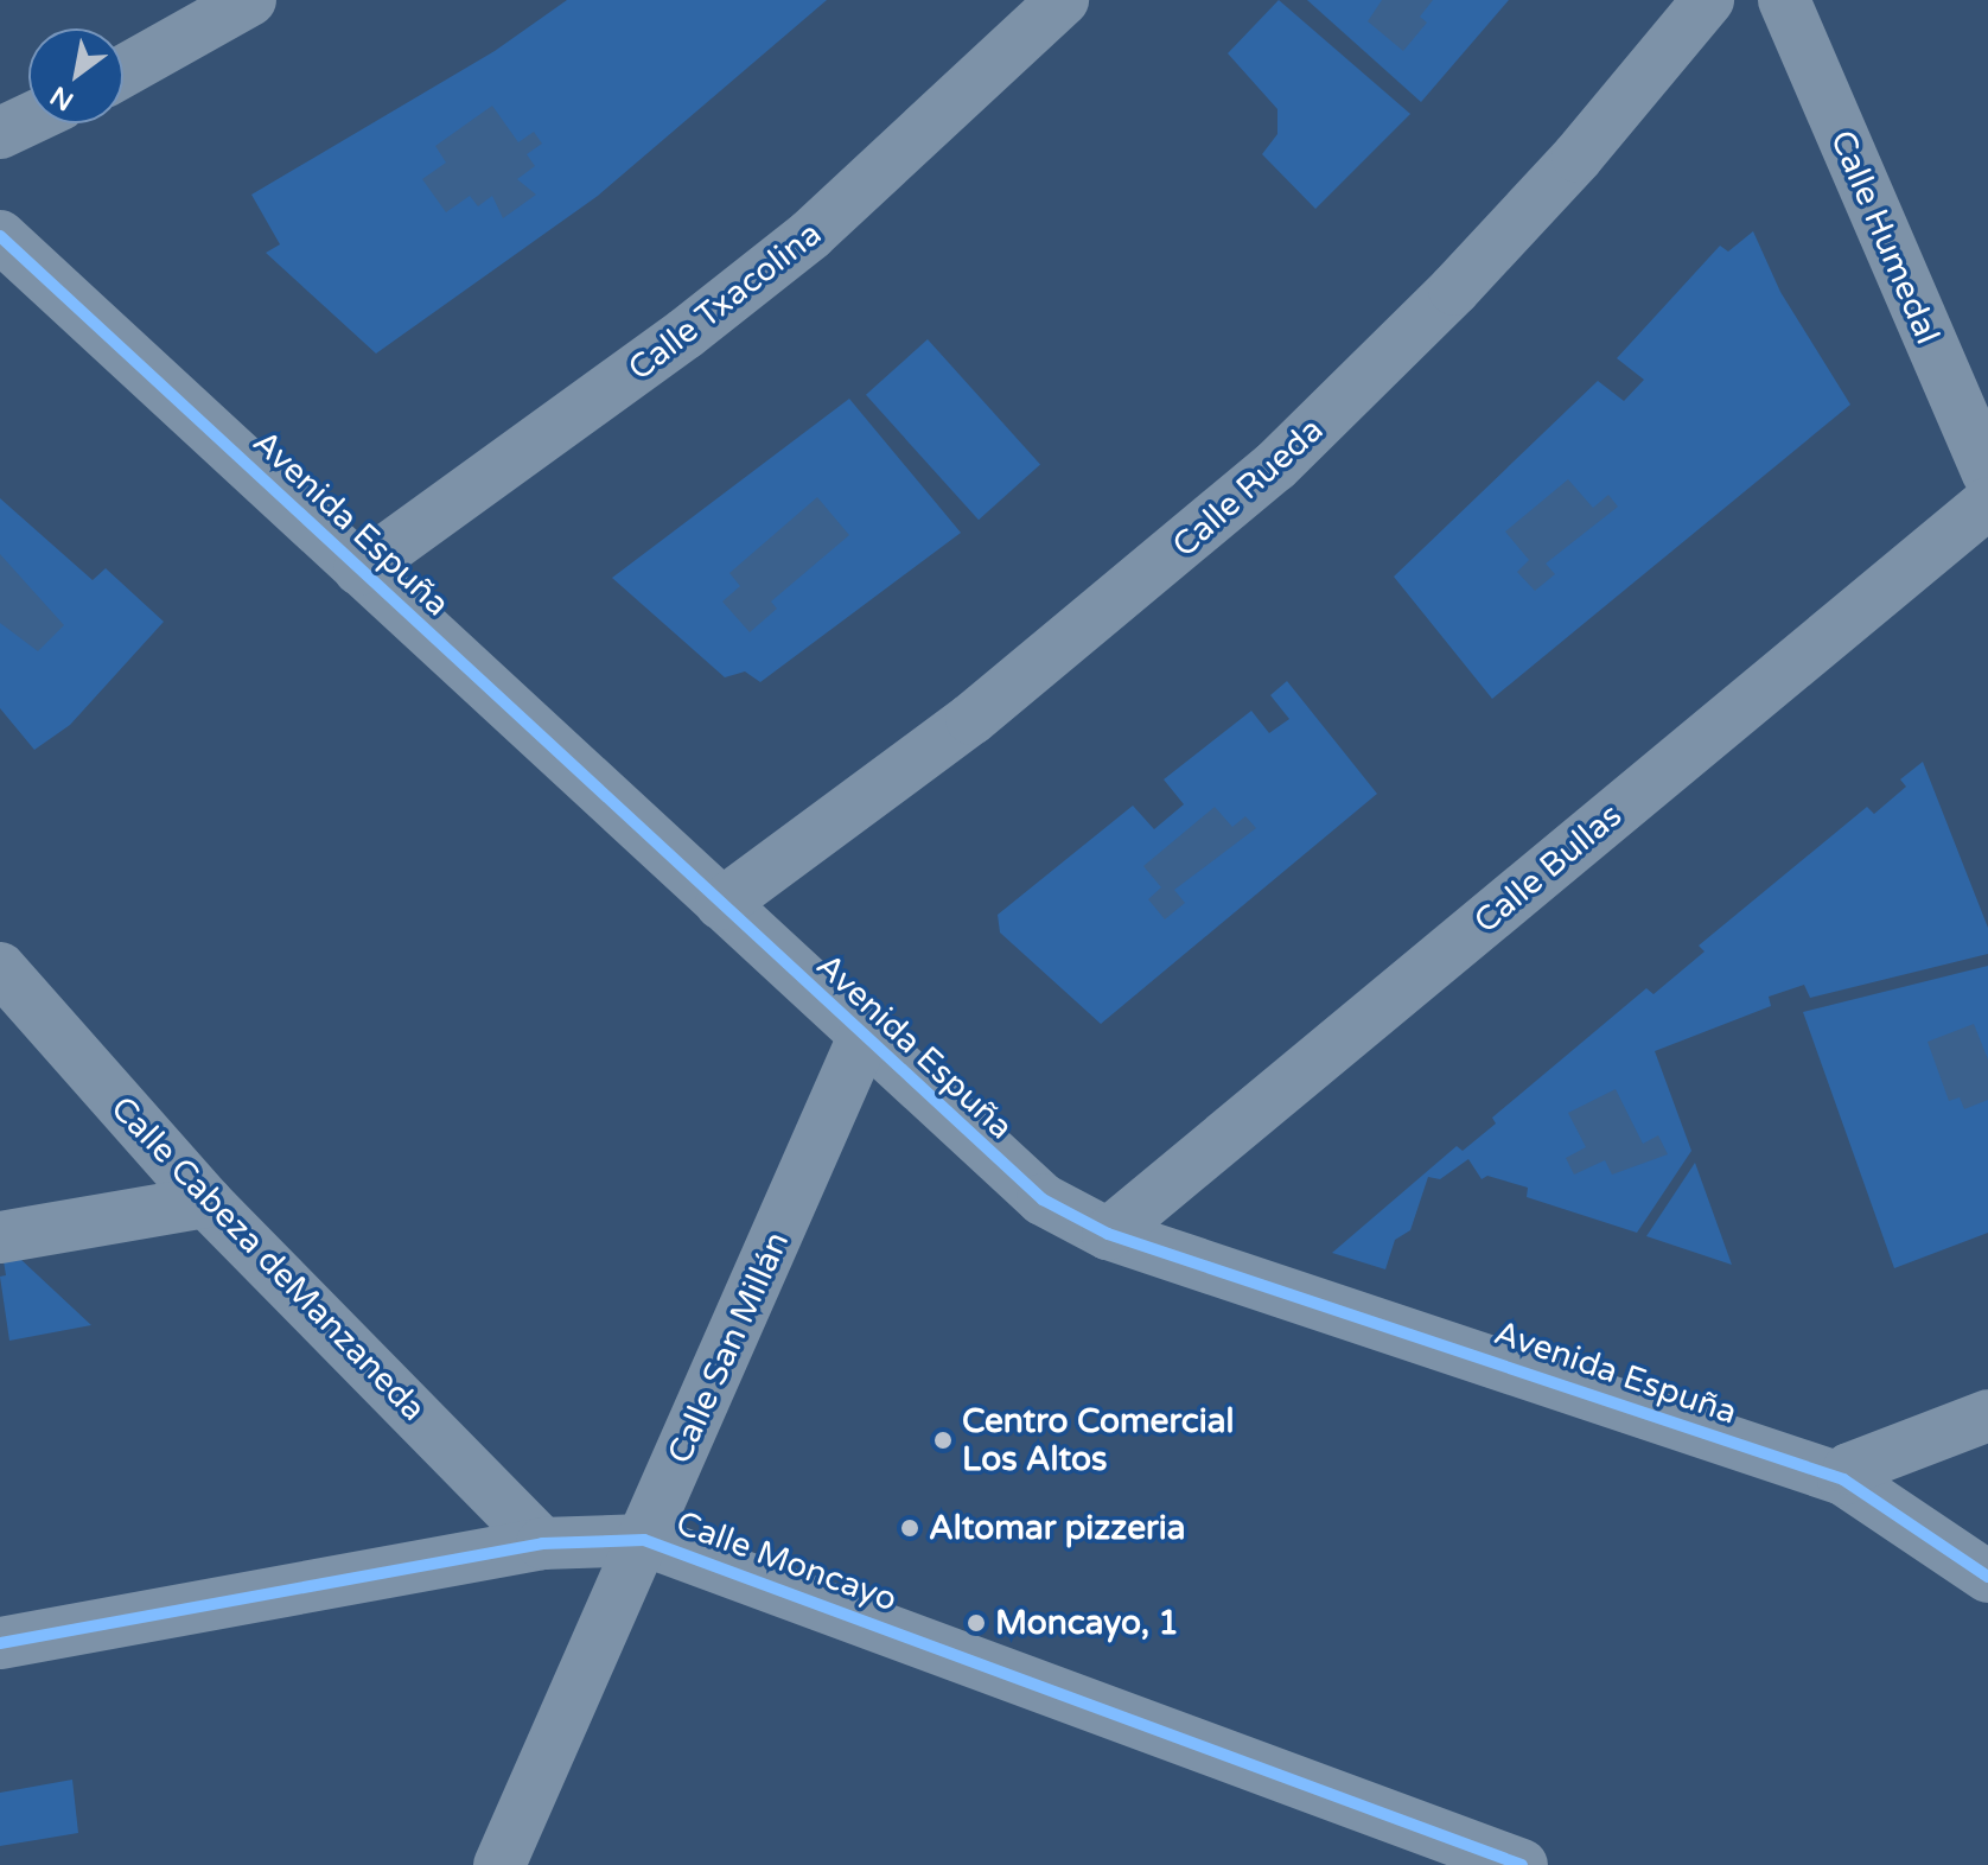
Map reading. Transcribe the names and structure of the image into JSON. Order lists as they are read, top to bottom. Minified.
{"streets":{"street":["Calle Humedal","Calle Txacolina","Calle Rueda","Avenida Espuña","Calle Bullas","Calle Cabeza deManzaneda","Calle San Millán","Calle Moncayo"]},"crossings":[["Calle Txacolina","Avenida Espuña"],["Calle Rueda","Avenida Espuña"],["Avenida Espuña","Calle Bullas"],["Avenida Espuña","Calle San Millán"],["Calle Cabeza deManzaneda","Calle Moncayo"],["Calle San Millán","Calle Moncayo"]],"places":["Centro Comercial Los Altos","Altomar pizzeria","Moncayo, 1"],"north":"bottom left"}
